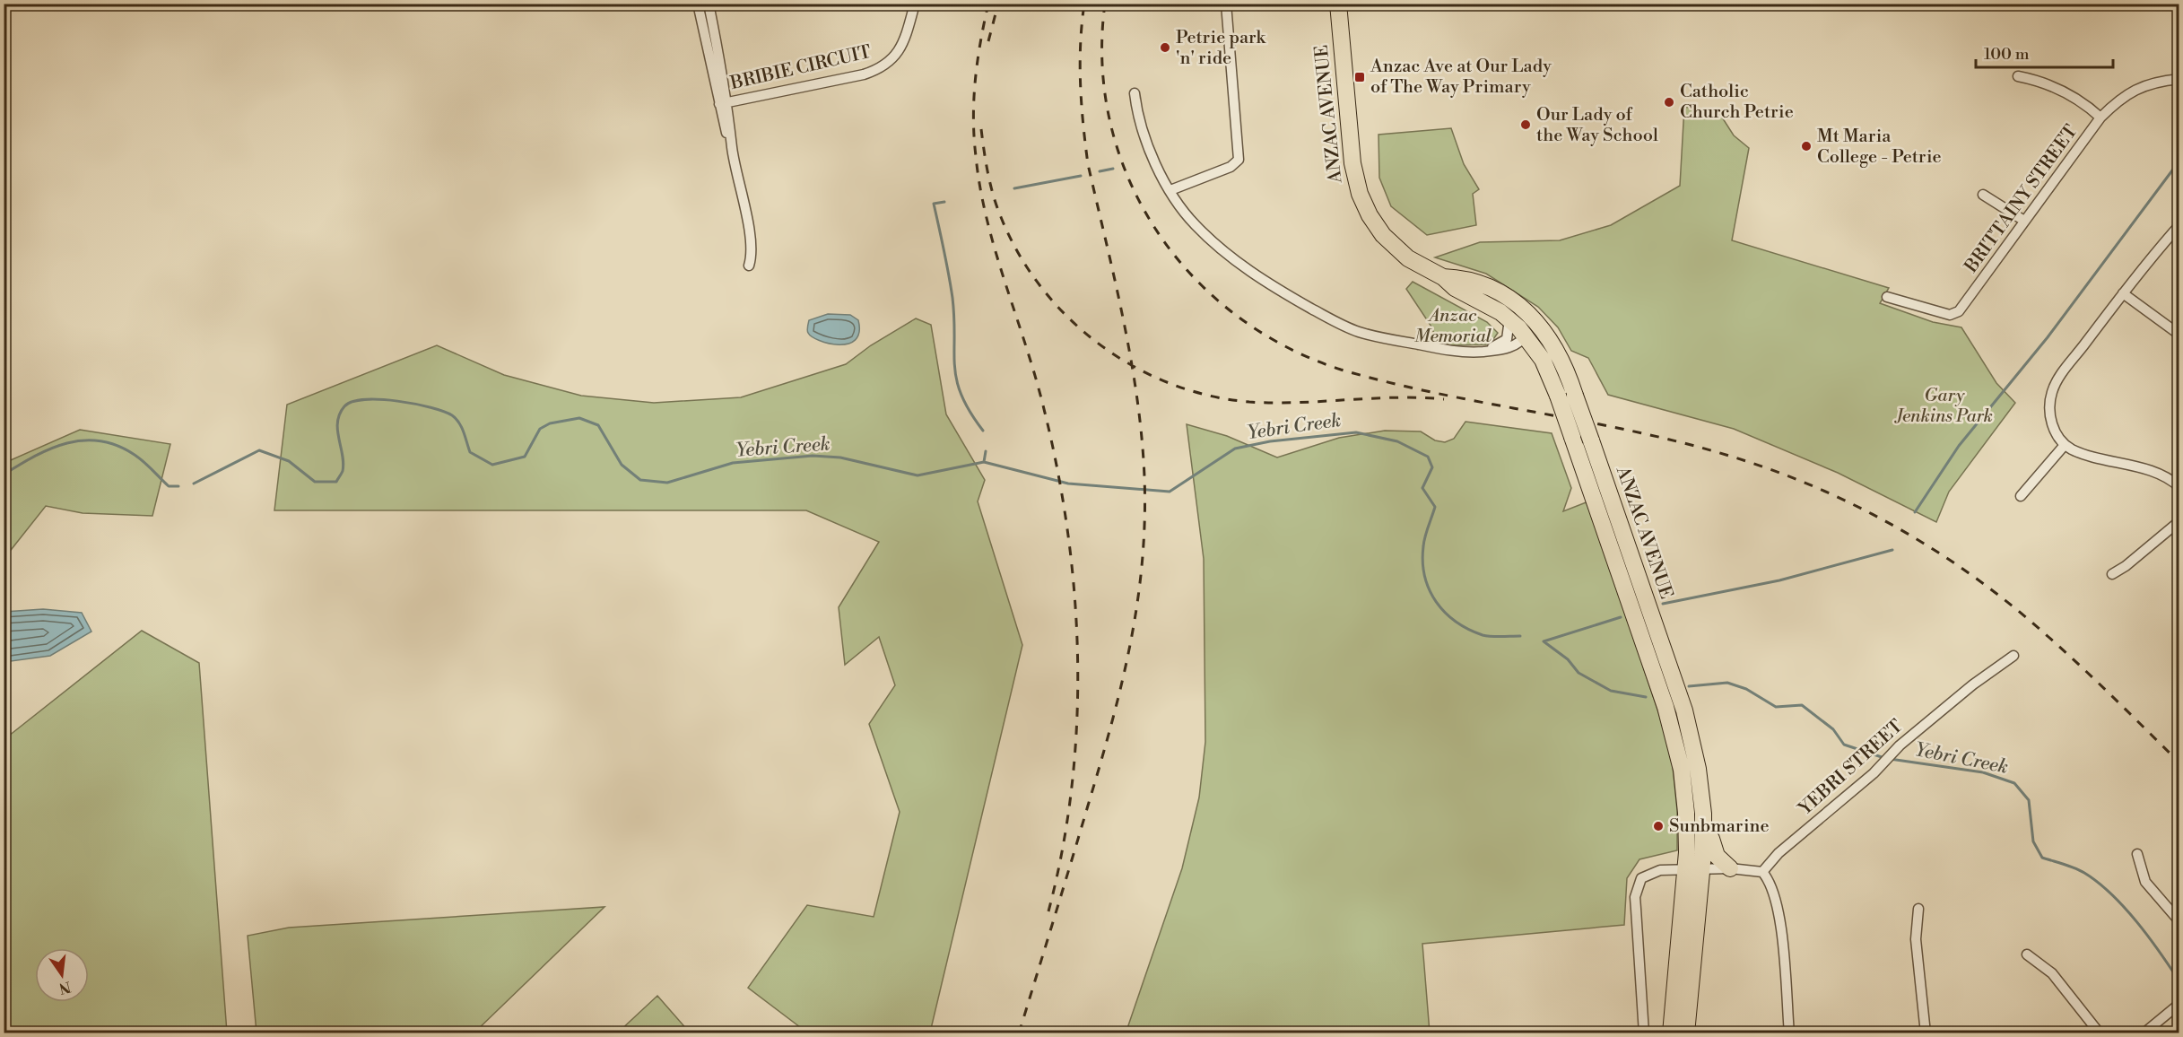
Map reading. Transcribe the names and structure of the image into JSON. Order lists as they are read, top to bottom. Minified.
{"streets":{"highway":["ANZAC AVENUE"],"street":["BRIBIE CIRCUIT","BRITTAINY STREET","YEBRI STREET"]},"water":["Yebri Creek"],"parks":["Anzac Memorial","Gary Jenkins Park"],"places":{"other":["Petrie park 'n' ride","Catholic Church Petrie","Our Lady of the Way School","Mt Maria College - Petrie","Sunbmarine"],"transit":["Anzac Ave at Our Lady of The Way Primary"]},"scale_bar":"100 m","north":"bottom"}
